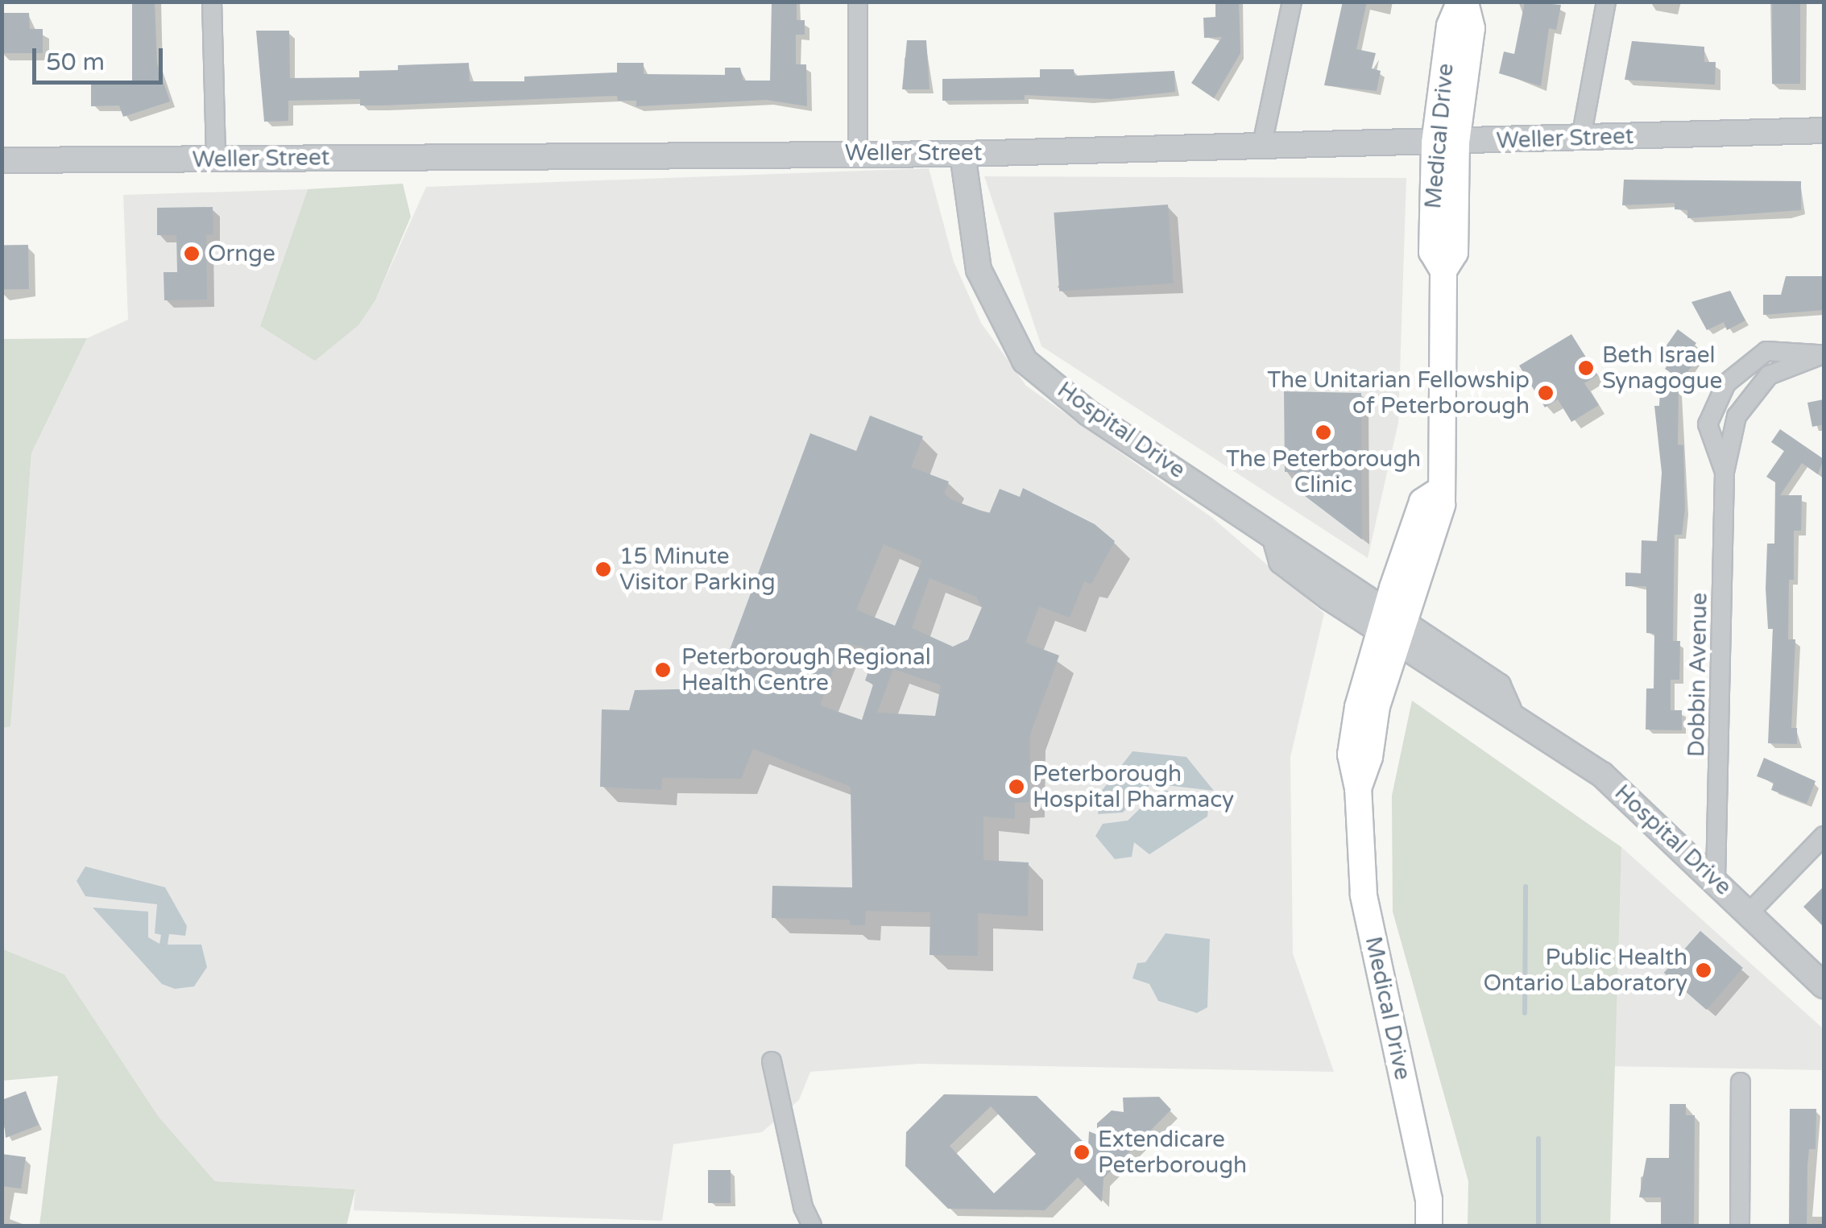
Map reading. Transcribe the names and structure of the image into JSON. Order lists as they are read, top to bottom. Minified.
{"streets":{"main road":["Medical Drive"],"street":["Weller Street","Hospital Drive","Dobbin Avenue"]},"crossings":[["Medical Drive","Weller Street"],["Medical Drive","Hospital Drive"],["Weller Street","Hospital Drive"],["Hospital Drive","Dobbin Avenue"]],"places":["Ornge","Beth Israel Synagogue","The Unitarian Fellowship of Peterborough","The Peterborough Clinic","15 Minute Visitor Parking","Peterborough Regional Health Centre","Peterborough Hospital Pharmacy","Public Health Ontario Laboratory","Extendicare Peterborough"],"scale_bar":"50 m"}
